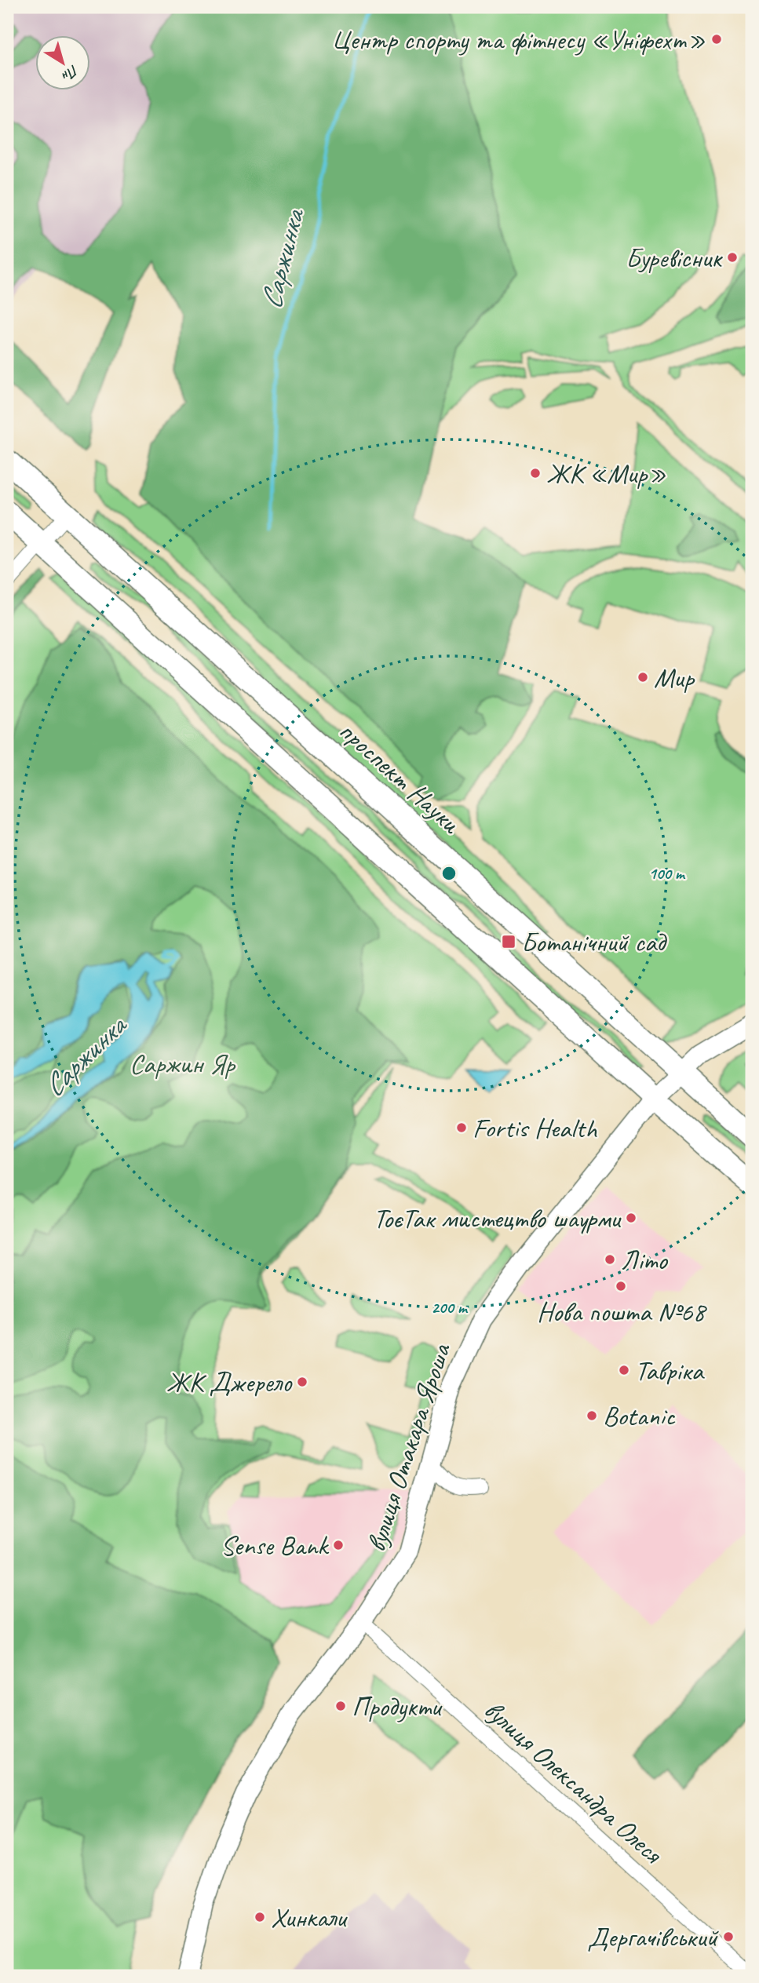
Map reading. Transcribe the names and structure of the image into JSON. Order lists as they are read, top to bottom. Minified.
{"streets":{"main road":["проспект Науки"],"street":["вулиця Отакара Яроша","вулиця Олександра Олеся"]},"crossings":[["проспект Науки","вулиця Отакара Яроша"],["вулиця Отакара Яроша","вулиця Олександра Олеся"]],"water":["Саржинка"],"parks":["Саржин Яр"],"places":{"other":["Центр спорту та фітнесу «Уніфехт»","Буревісник","ЖК «Мир»","Мир","Fortis Health","ТоєТак мистецтво шаурми","Літо","Нова пошта №68","Тавріка","ЖК Джерело","Botanic","Sense Bank","Продукти","Хинкали","Дергачівський"],"transit":["Ботанічний сад"]},"north":"bottom right","rings":["100 m","200 m"]}
